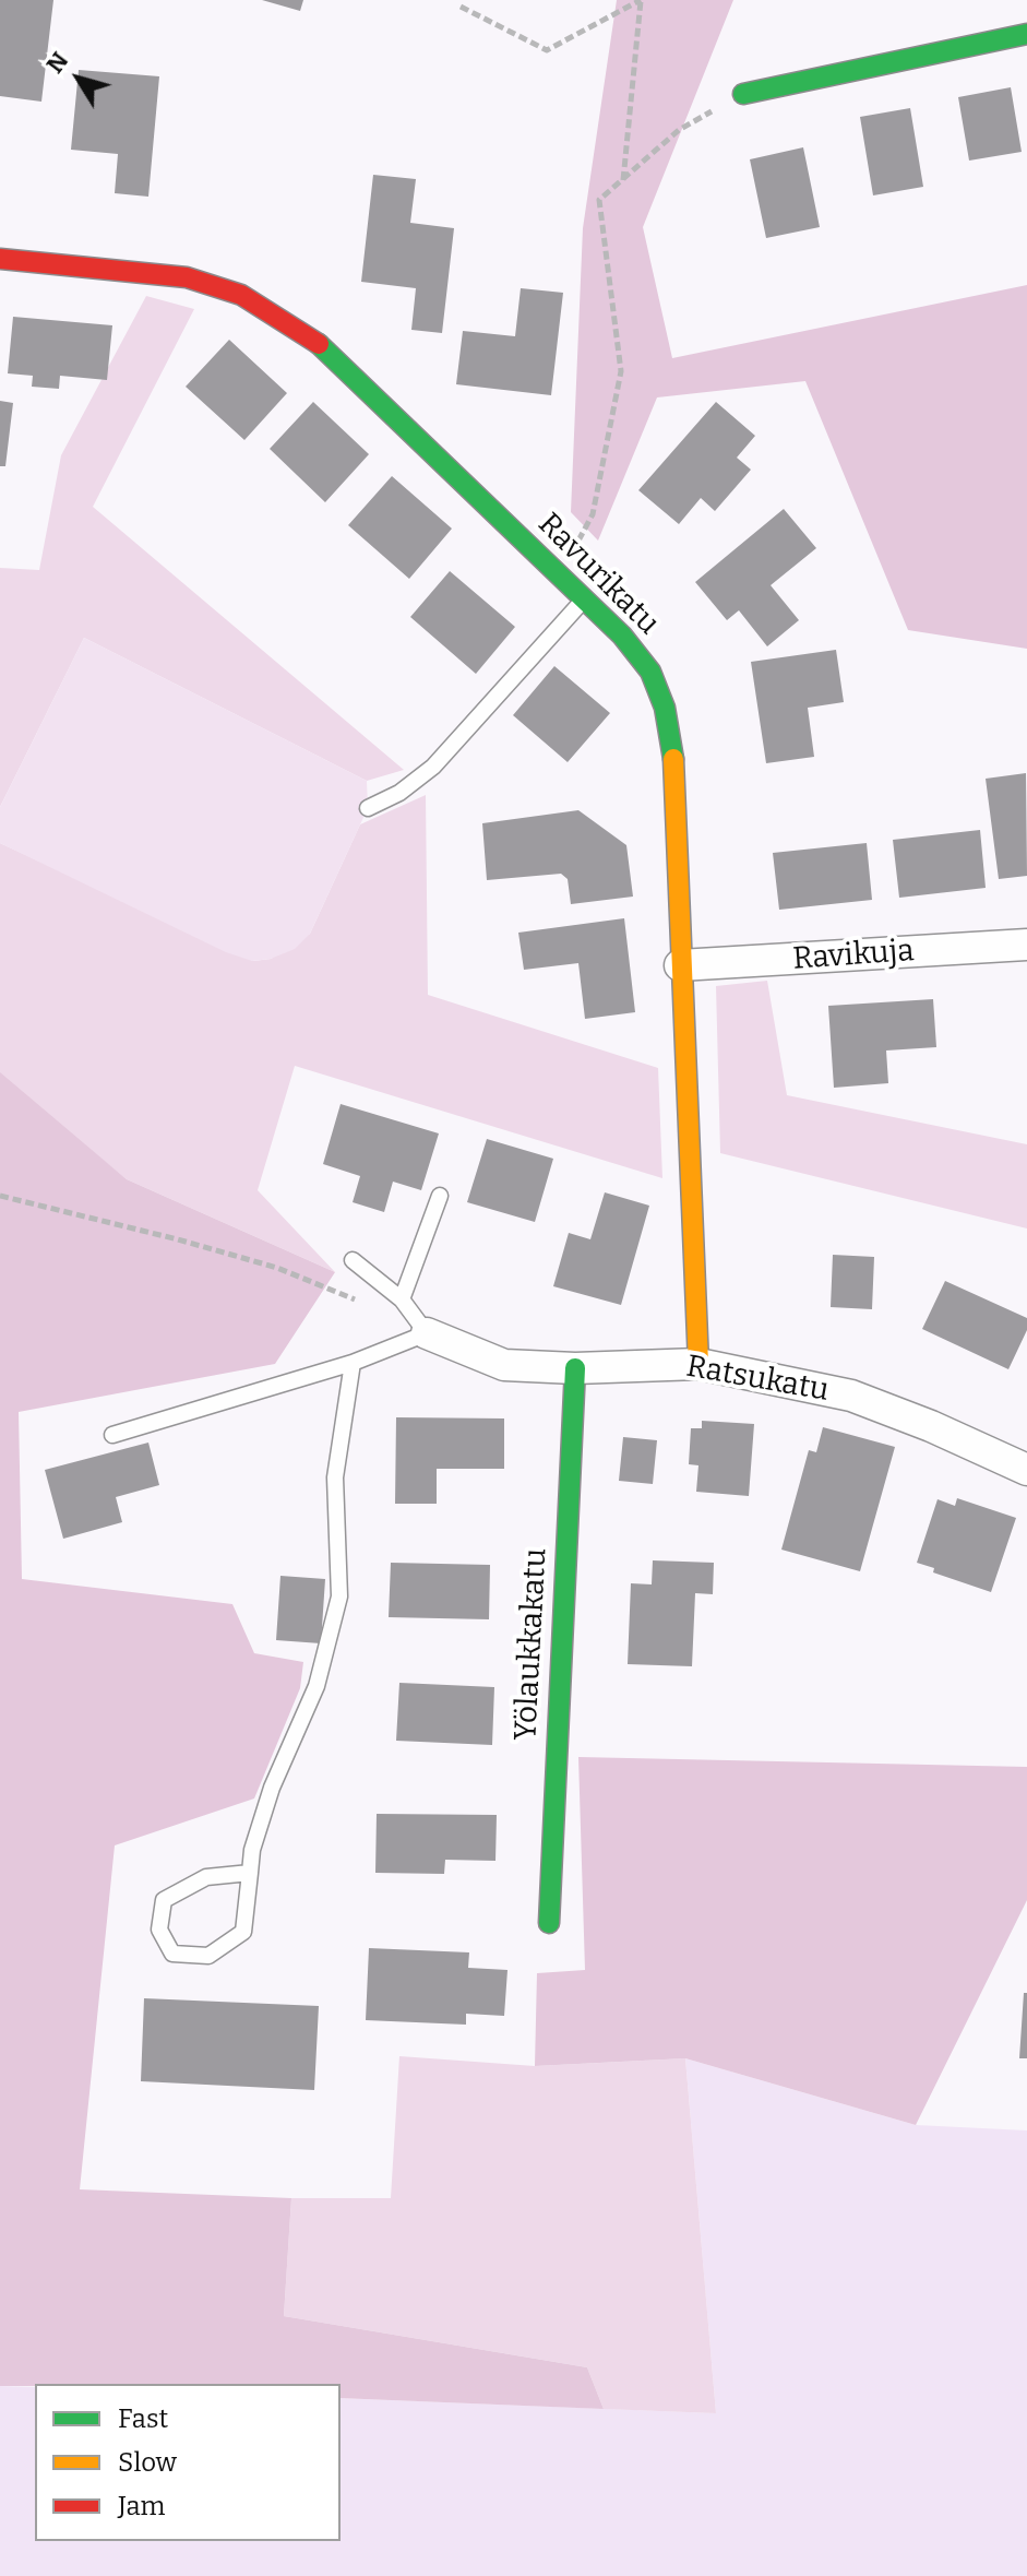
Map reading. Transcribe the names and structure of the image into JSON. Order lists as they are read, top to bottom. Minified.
{"streets":{"street":["Ravurikatu","Ravikuja","Ratsukatu","Yölaukkakatu"]},"crossings":[["Ravurikatu","Ravikuja"],["Ravurikatu","Ratsukatu"],["Ratsukatu","Yölaukkakatu"]],"legend":["Fast","Slow","Jam"],"north":"top left"}
